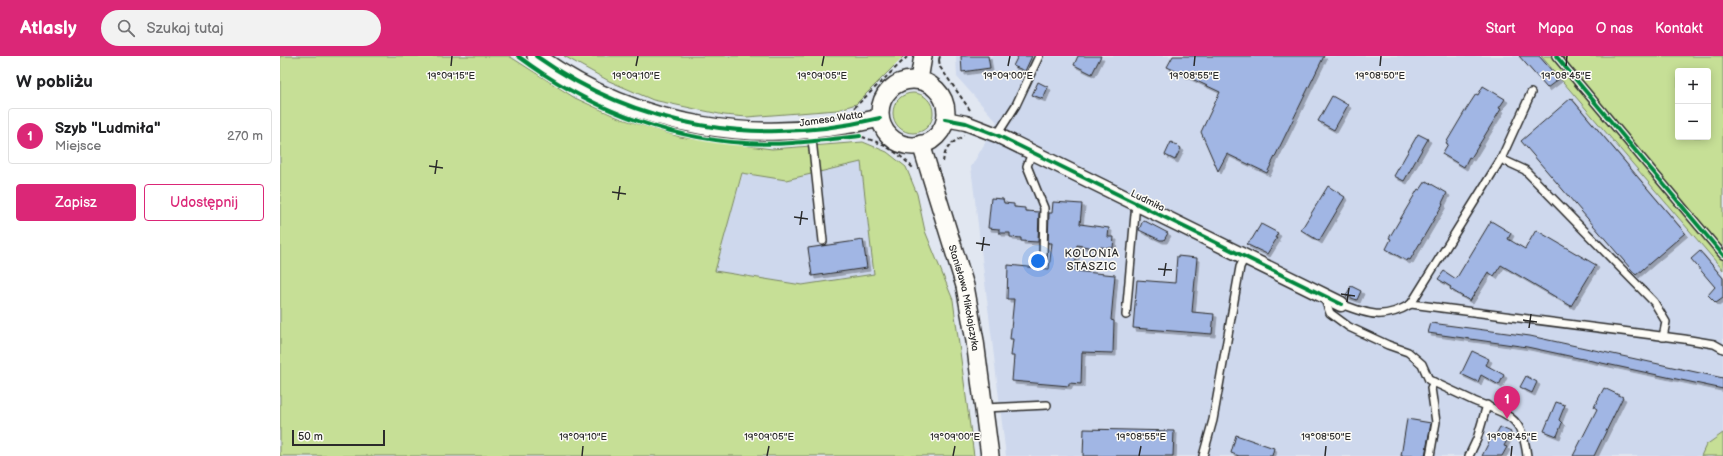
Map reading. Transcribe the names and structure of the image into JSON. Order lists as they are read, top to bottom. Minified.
{"streets":{"street":["Jamesa Watta","Ludmiła","Stanisława Mikołajczyka"]},"crossings":[["Jamesa Watta","Ludmiła"],["Jamesa Watta","Stanisława Mikołajczyka"],["Ludmiła","Stanisława Mikołajczyka"]],"districts":["KOLONIA STASZIC"],"scale_bar":"50 m","page":{"header":"Atlasly","search":"Szukaj tutaj","nav":["Start","Mapa","O nas","Kontakt"],"heading":"W pobliżu","map_buttons":["+","−"],"list":[{"mark":"1","name":"Szyb \"Ludmiła\"","note":"Miejsce","value":"270 m"}],"buttons":["Zapisz","Udostępnij"],"pins":"1","scale":"50 m"},"coordinates":["19°09'15\"E","19°09'10\"E","19°09'05\"E","19°09'00\"E","19°08'55\"E","19°08'50\"E","19°08'45\"E"]}
